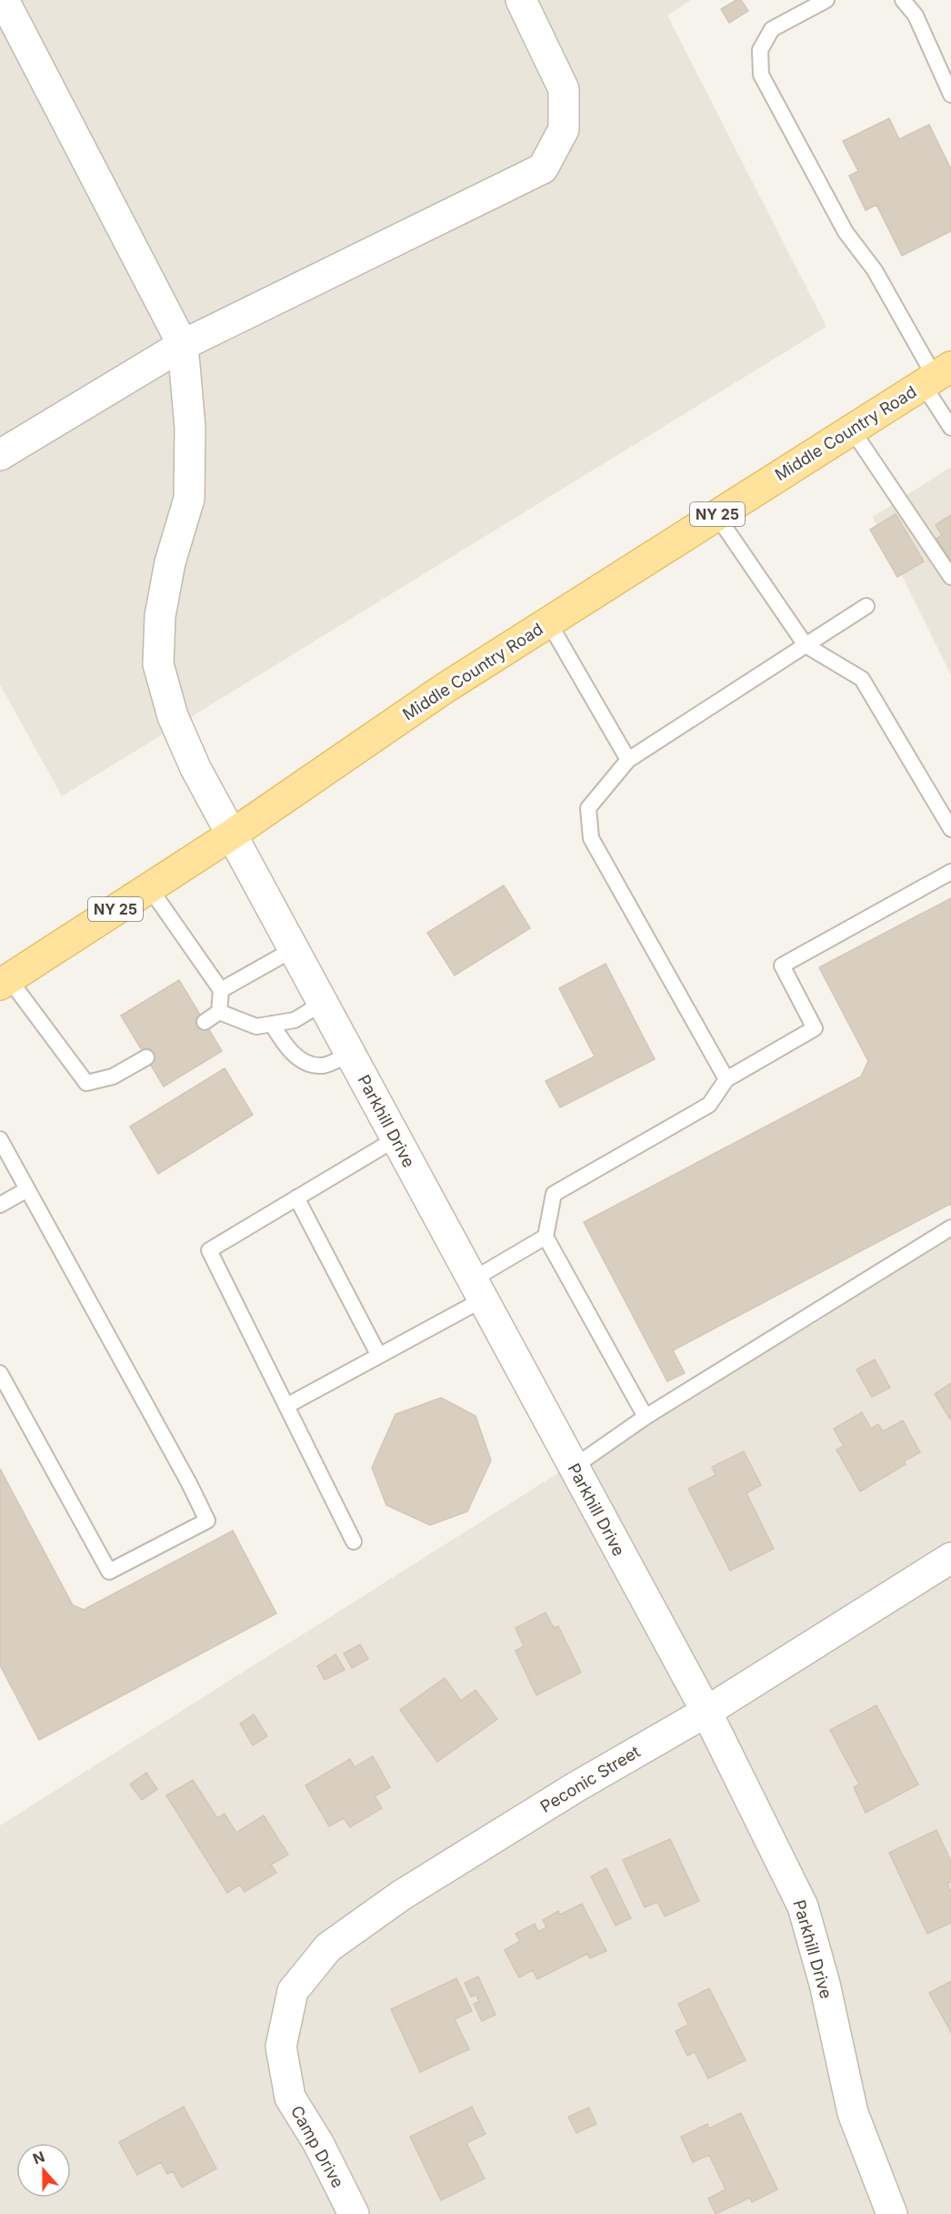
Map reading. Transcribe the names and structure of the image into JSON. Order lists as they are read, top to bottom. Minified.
{"streets":{"main road":["Middle Country Road","NY 25"],"street":["Parkhill Drive","Peconic Street","Camp Drive"]},"crossings":[["Middle Country Road","Parkhill Drive"],["Parkhill Drive","Peconic Street"],["Peconic Street","Camp Drive"]],"north":"top"}
